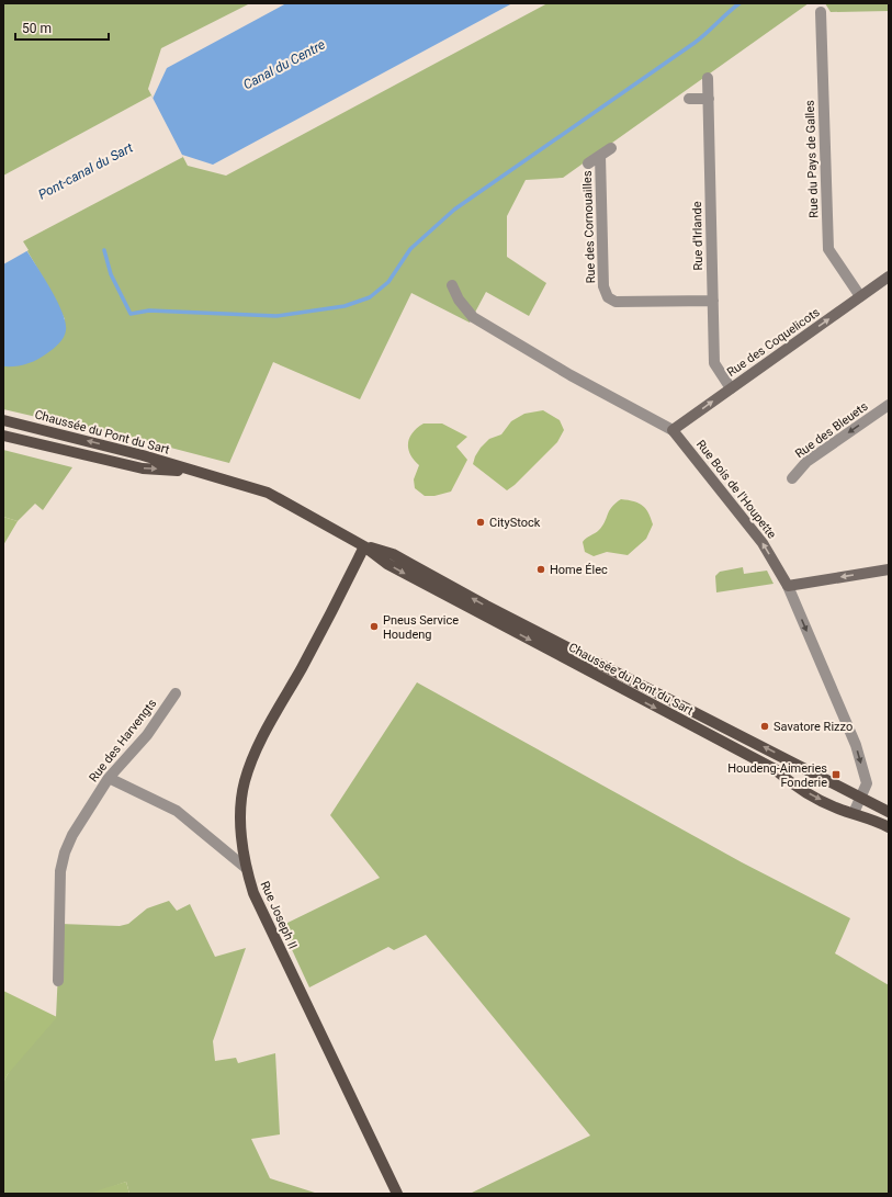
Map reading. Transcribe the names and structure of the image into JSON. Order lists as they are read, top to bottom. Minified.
{"streets":{"main road":["Chaussée du Pont du Sart","Rue Joseph II"],"street":["Rue du Pays de Galles","Rue des Cornouailles","Rue d'Irlande","Rue des Coquelicots","Rue des Bleuets","Rue Bois de l'Houpette","Rue des Harvengts"]},"crossings":[["Rue du Pays de Galles","Rue des Coquelicots"],["Rue des Cornouailles","Rue d'Irlande"],["Rue d'Irlande","Rue des Coquelicots"],["Rue des Coquelicots","Rue Bois de l'Houpette"],["Chaussée du Pont du Sart","Rue Bois de l'Houpette"],["Chaussée du Pont du Sart","Rue Joseph II"]],"one_way":["Rue des Coquelicots","Rue des Bleuets"],"water":["Canal du Centre","Pont-canal du Sart"],"places":{"other":["CityStock","Home Élec","Pneus Service Houdeng","Savatore Rizzo"],"transit":["Houdeng-Aimeries Fonderie"]},"scale_bar":"50 m"}
